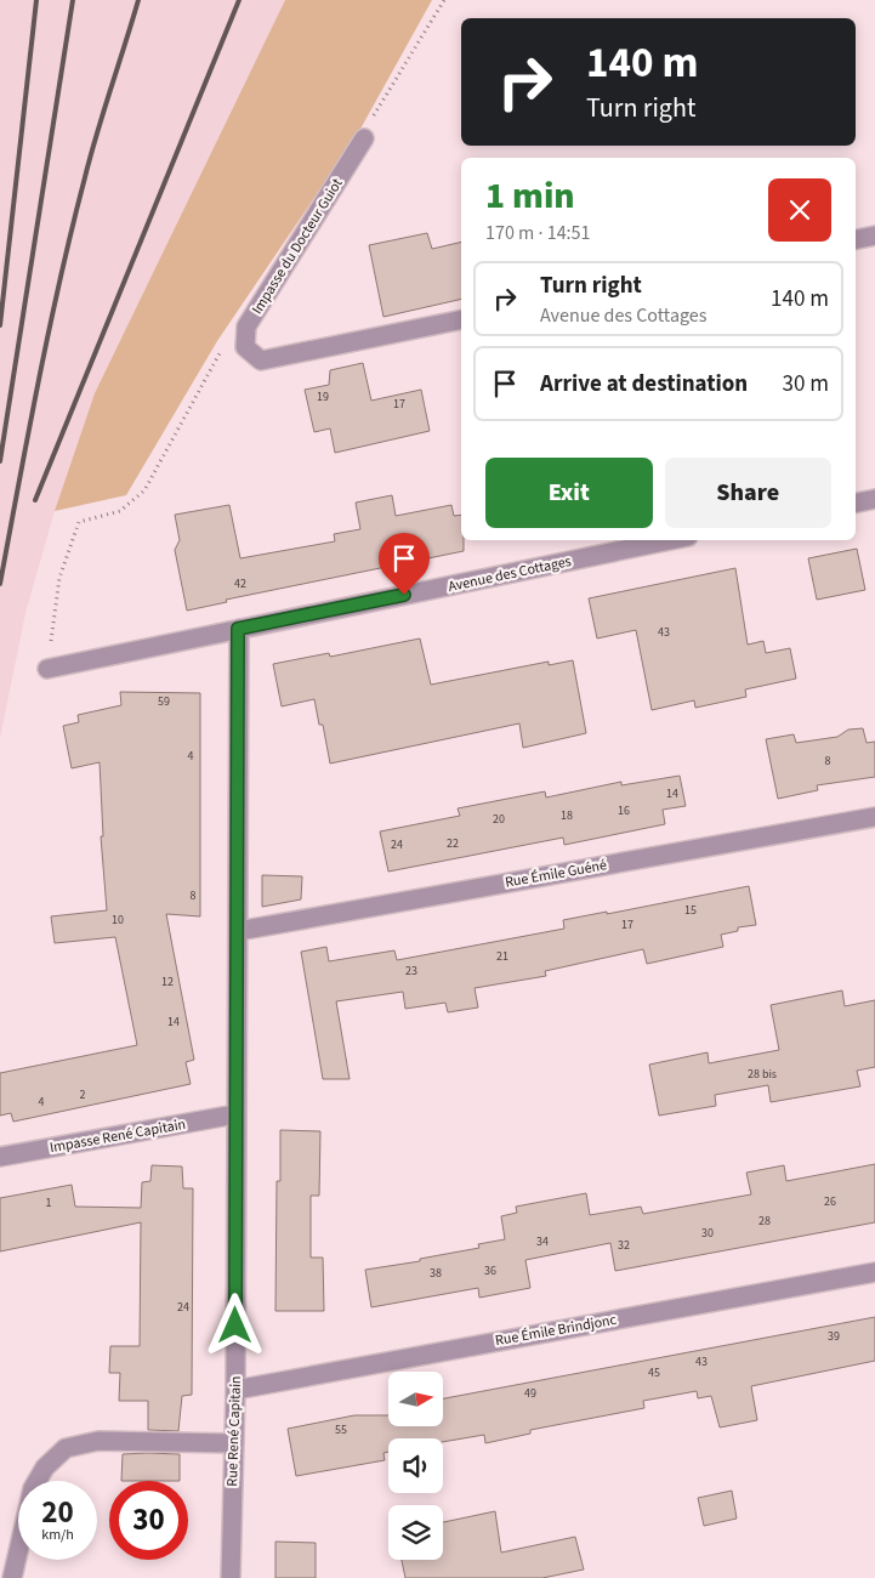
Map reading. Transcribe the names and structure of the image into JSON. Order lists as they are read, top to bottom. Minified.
{"streets":{"street":["Impasse du Docteur Guiot","Avenue des Cottages","Rue Émile Guéné","Impasse René Capitain","Rue Émile Brindjonc","Rue René Capitain"]},"crossings":[["Avenue des Cottages","Rue René Capitain"],["Rue Émile Guéné","Rue René Capitain"],["Impasse René Capitain","Rue René Capitain"],["Rue Émile Brindjonc","Rue René Capitain"]],"house_numbers":["19","17","42","43","59","4","8","14","16","18","20","22","24","8","15","10","17","21","23","12","14","28 bis","2","4","26","1","28","30","34","32","36","38","24","39","43","45","49","55"],"north":"right","page":{"turn":["140 m","Turn right"],"heading":["1 min","170 m · 14:51"],"list":[{"name":"Turn right","note":"Avenue des Cottages","value":"140 m"},{"name":"Arrive at destination","value":"30 m"}],"buttons":["Exit","Share"],"speed":"20 km/h","limit":"30"}}
